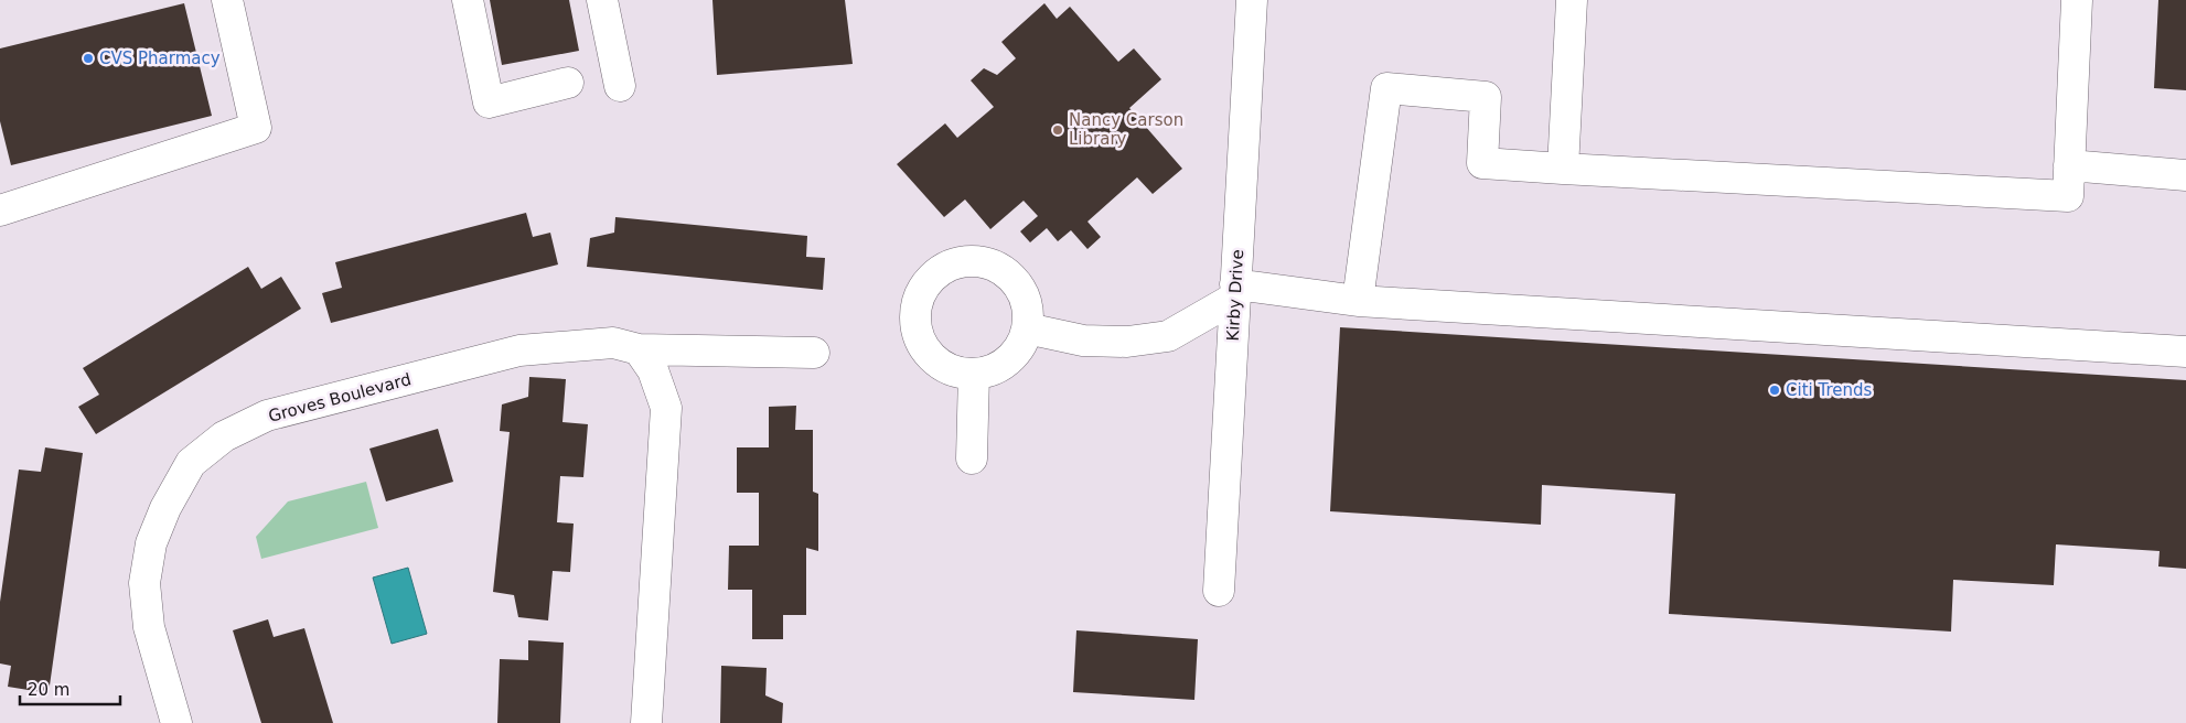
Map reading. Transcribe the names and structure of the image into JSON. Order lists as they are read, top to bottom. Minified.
{"streets":{"street":["Kirby Drive","Groves Boulevard"]},"places":["CVS Pharmacy","Nancy Carson Library","Citi Trends"],"scale_bar":"20 m"}
